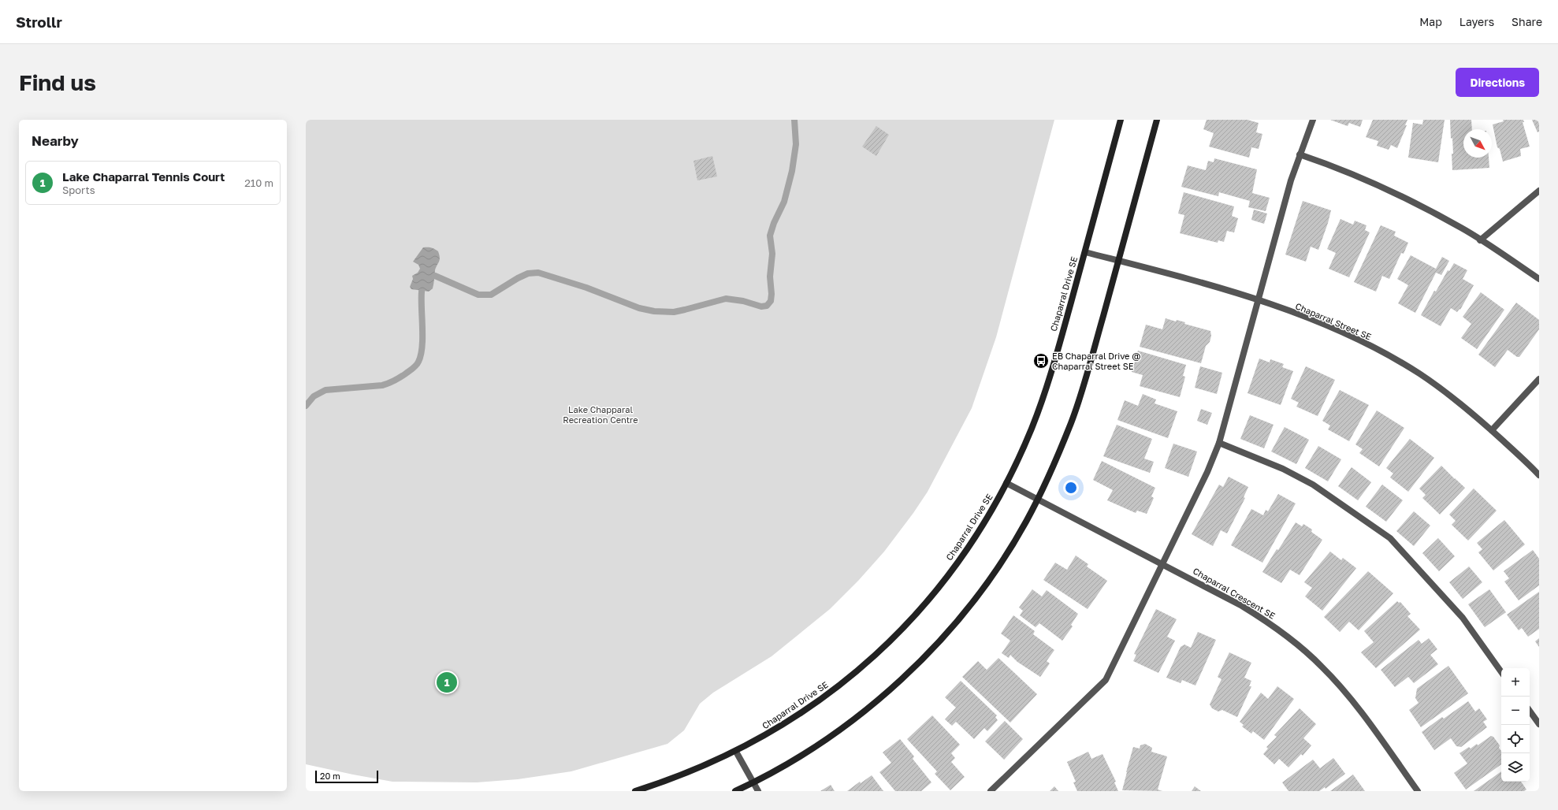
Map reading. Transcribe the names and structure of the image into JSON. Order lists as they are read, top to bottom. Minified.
{"streets":{"street":["Chaparral Drive SE","Chaparral Street SE","Chaparral Crescent SE"]},"crossings":[["Chaparral Drive SE","Chaparral Street SE"],["Chaparral Drive SE","Chaparral Crescent SE"]],"parks":["Lake Chapparal Recreation Centre"],"places":{"bus stop":["EB Chaparral Drive @ Chaparral Street SE"]},"scale_bar":"20 m","north":"bottom right","page":{"header":"Strollr","nav":["Map","Layers","Share"],"buttons":"Directions","title":"Find us","heading":"Nearby","list":[{"mark":"1","name":"Lake Chaparral Tennis Court","note":"Sports","value":"210 m"}],"map_buttons":["+","−"],"pins":"1","scale":"20 m"}}
